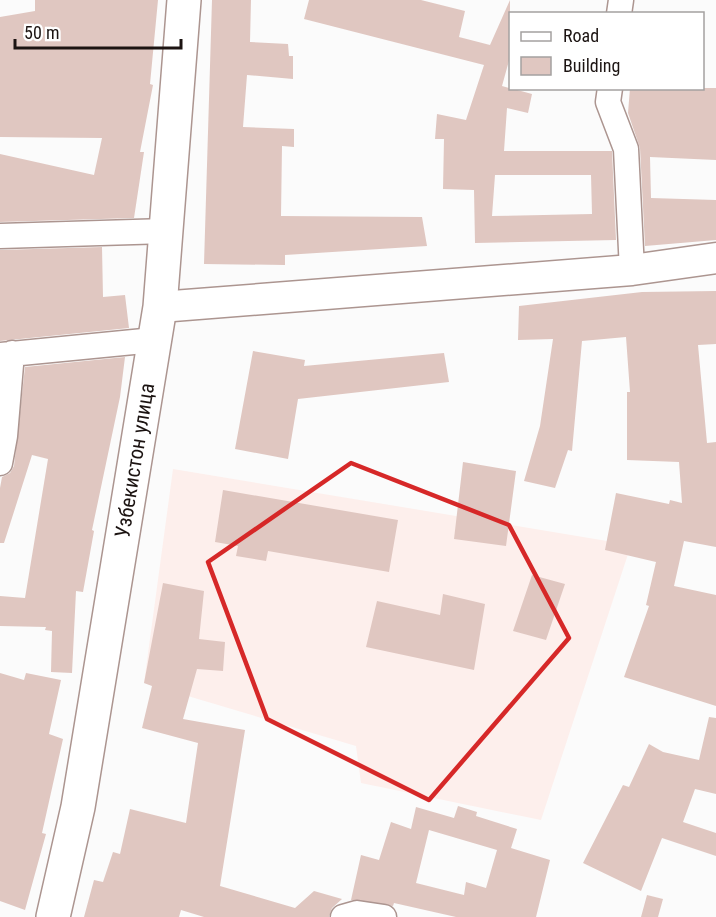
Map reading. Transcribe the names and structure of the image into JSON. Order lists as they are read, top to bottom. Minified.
{"streets":{"main road":["Узбекистон улица"]},"legend":["Road","Building"],"scale_bar":"50 m"}
